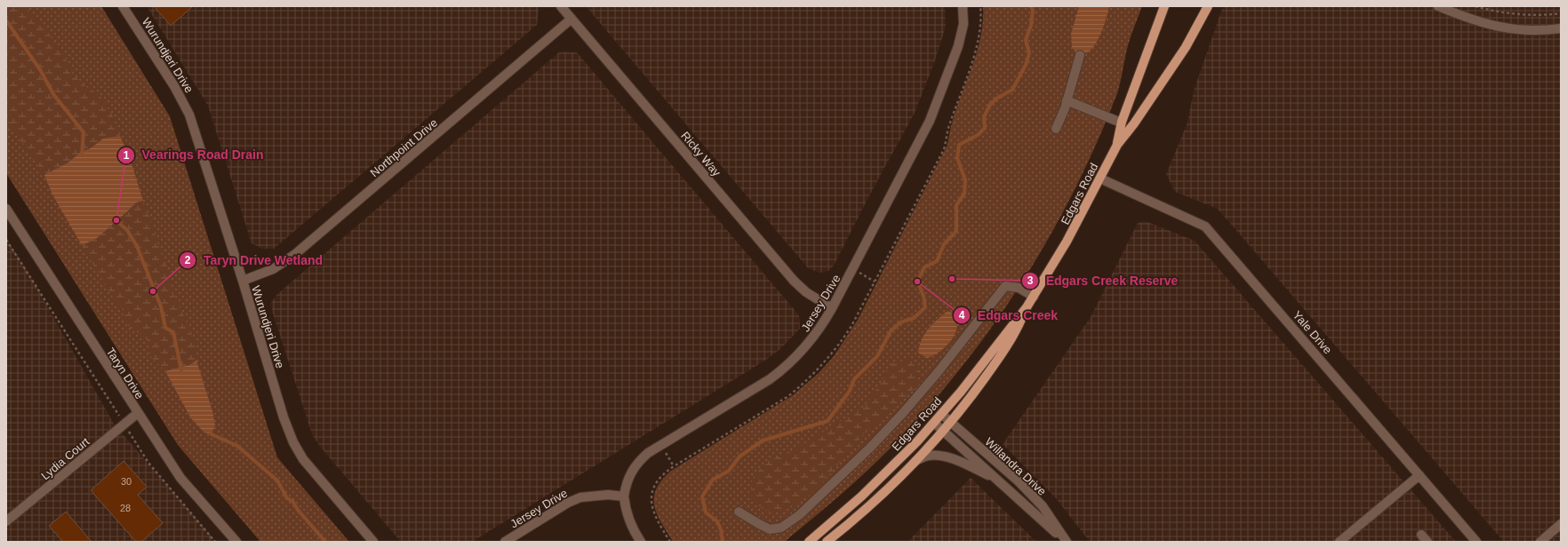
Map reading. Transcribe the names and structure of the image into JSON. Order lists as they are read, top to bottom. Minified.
{"streets":{"main road":["Edgars Road"],"street":["Wurundjeri Drive","Northpoint Drive","Ricky Way","Jersey Drive","Yale Drive","Taryn Drive","Lydia Court","Willandra Drive"]},"crossings":[["Wurundjeri Drive","Northpoint Drive"],["Northpoint Drive","Ricky Way"],["Ricky Way","Jersey Drive"],["Edgars Road","Yale Drive"],["Edgars Road","Willandra Drive"],["Taryn Drive","Lydia Court"]],"places":["Vearings Road Drain","Edgars Creek Reserve","Edgars Creek","Taryn Drive Wetland"],"house_numbers":["30","28"]}
